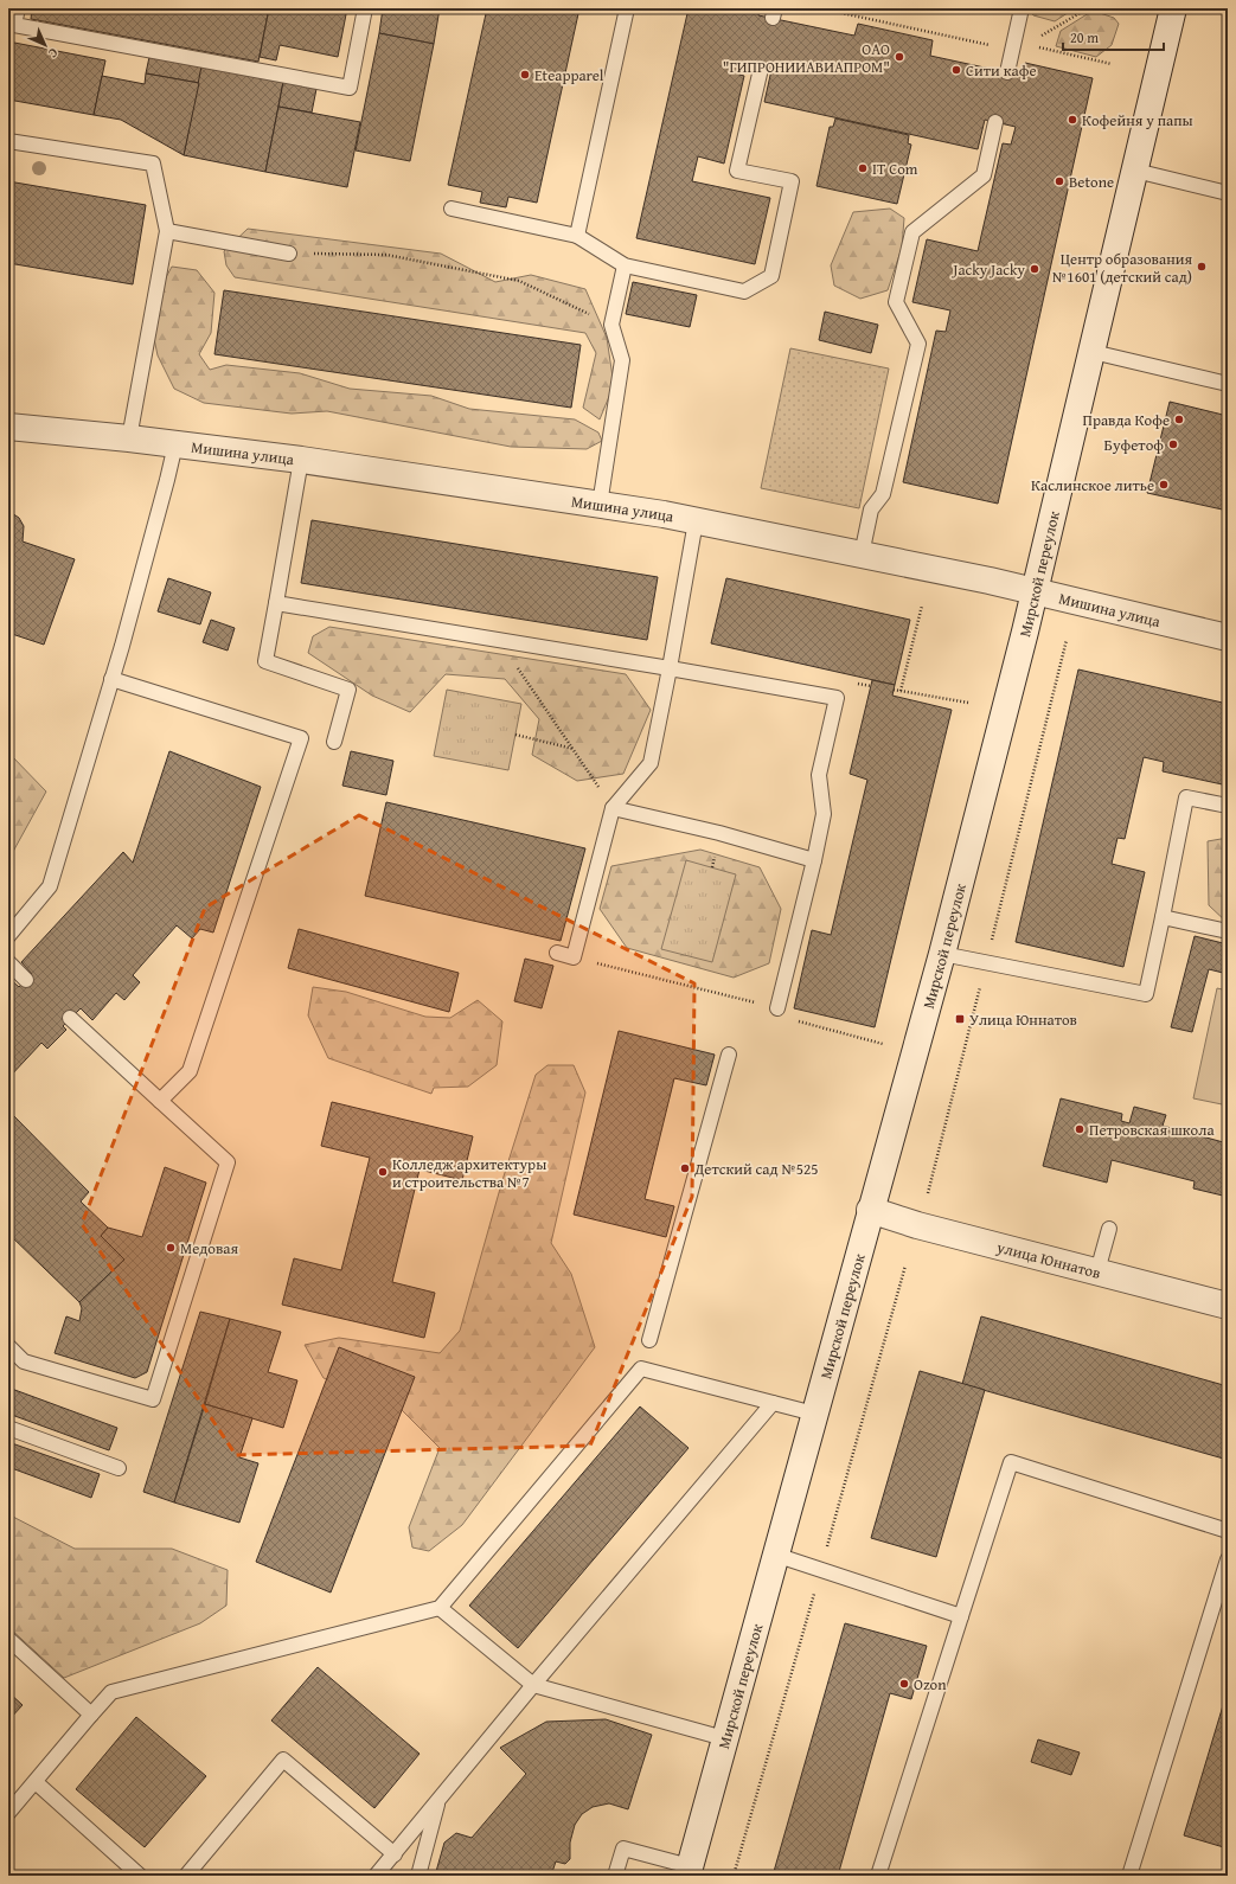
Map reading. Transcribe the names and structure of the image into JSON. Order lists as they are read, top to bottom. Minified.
{"streets":{"street":["Мишина улица","Мирской переулок","улица Юннатов"]},"crossings":[["Мишина улица","Мирской переулок"],["Мирской переулок","улица Юннатов"]],"places":{"other":["ОАО \"ГИПРОНИИАВИАПРОМ\"","Сити кафе","Eteapparel","Кофейня у папы","IT Com","Betone","Центр образования №1601 (детский сад)","Jacky Jacky","Правда Кофе","Буфетоф","Каслинское литье","Петровская школа","Детский сад №525","Колледж архитектуры и строительства №7","Медовая","Ozon"],"transit":["Улица Юннатов"]},"scale_bar":"20 m","north":"bottom right"}
